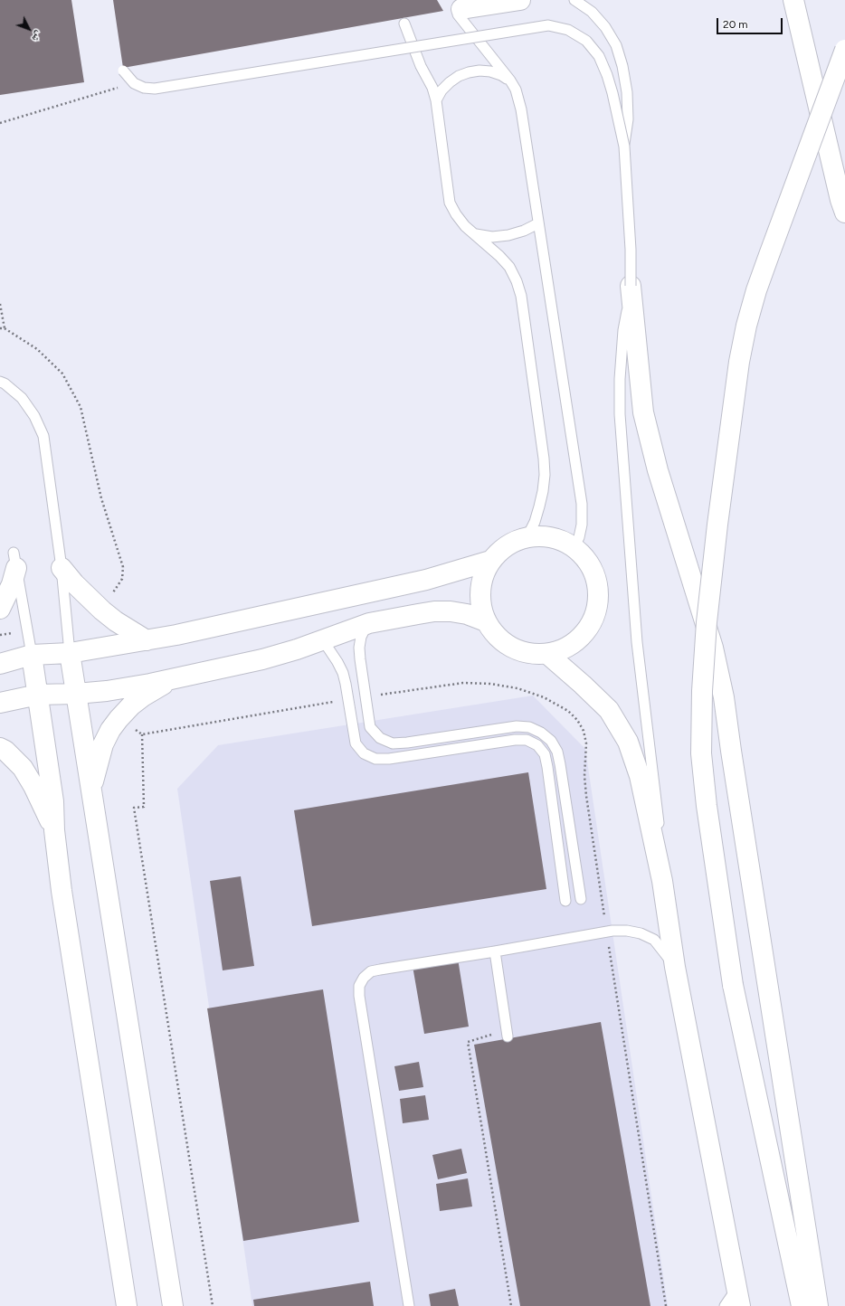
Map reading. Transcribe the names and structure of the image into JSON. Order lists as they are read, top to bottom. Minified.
{"scale_bar":"20 m","north":"bottom right"}
